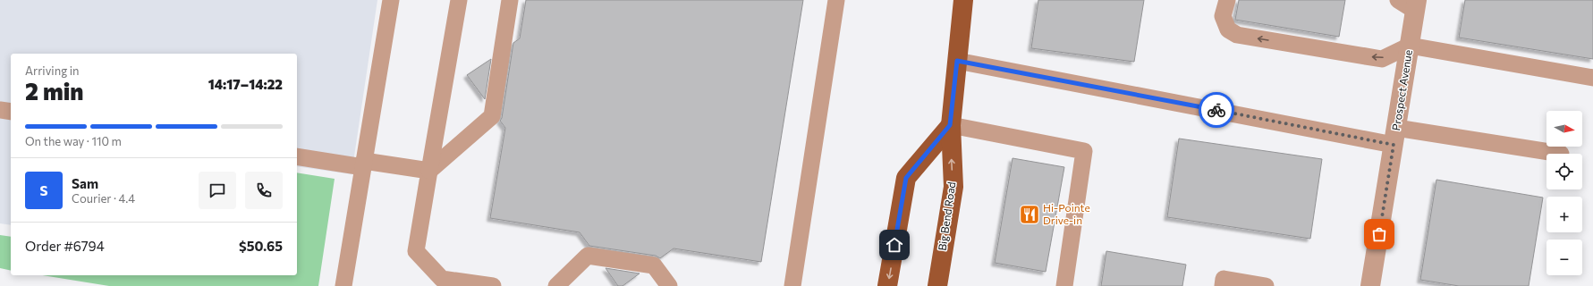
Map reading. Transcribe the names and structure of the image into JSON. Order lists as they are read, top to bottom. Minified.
{"streets":{"main road":["Big Bend Road"],"street":["Prospect Avenue"]},"places":{"restaurant":["Hi-Pointe Drive-in"]},"north":"right","page":{"heading":["2 min","Arriving in","14:17–14:22"],"panel":["Sam","Courier · 4.4","Order #6794","$50.65"],"map_buttons":["+","−"],"bar":"On the way · 110 m","round":"S"}}
